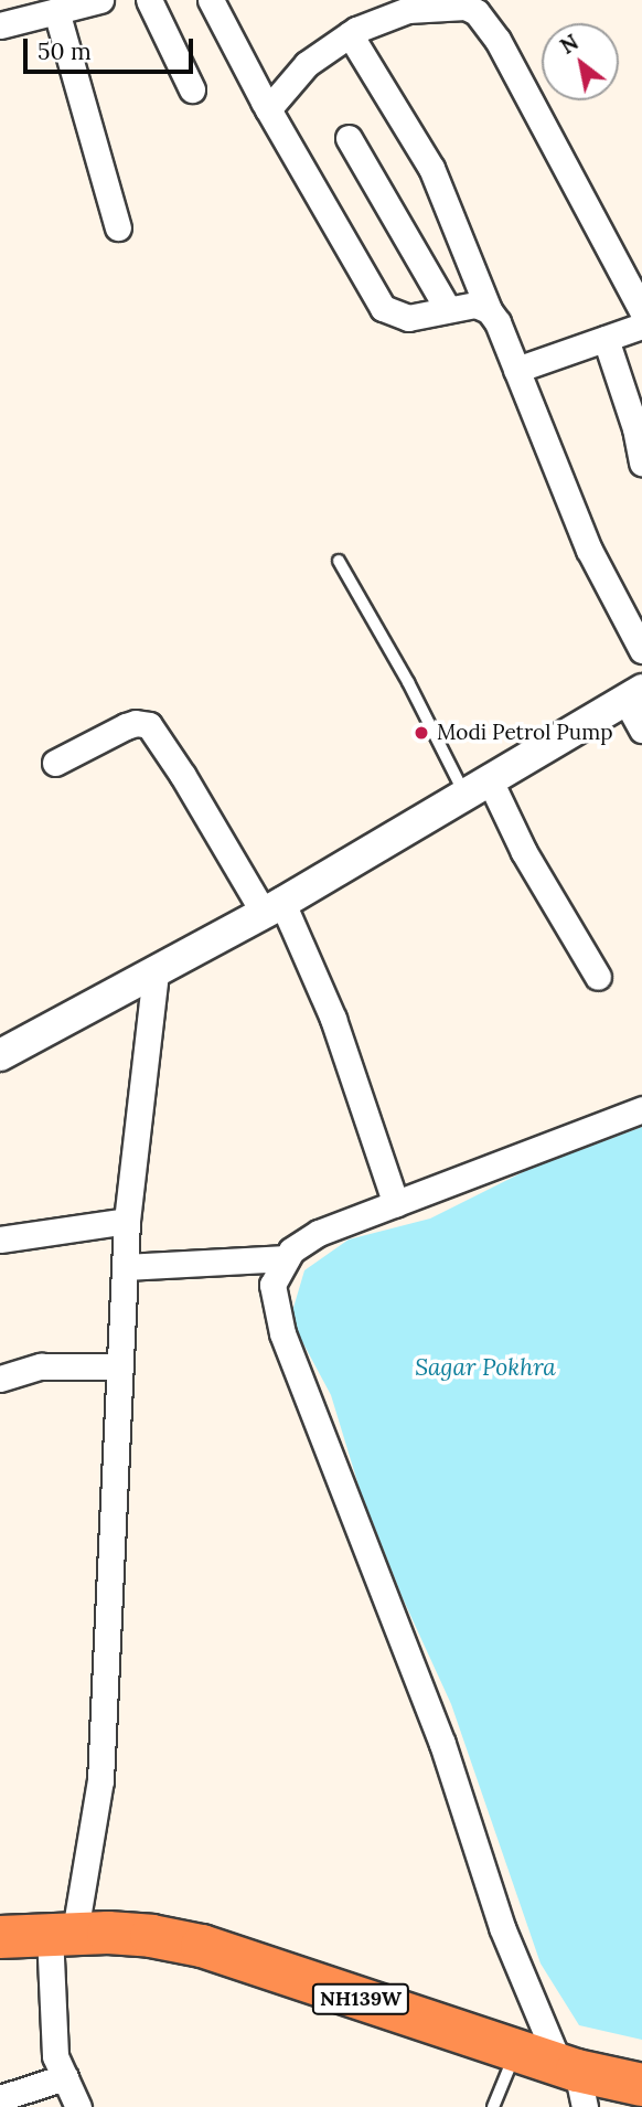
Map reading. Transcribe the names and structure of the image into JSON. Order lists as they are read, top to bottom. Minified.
{"streets":{"highway":["NH139W"]},"water":["Sagar Pokhra"],"places":["Modi Petrol Pump"],"scale_bar":"50 m","north":"top left"}
